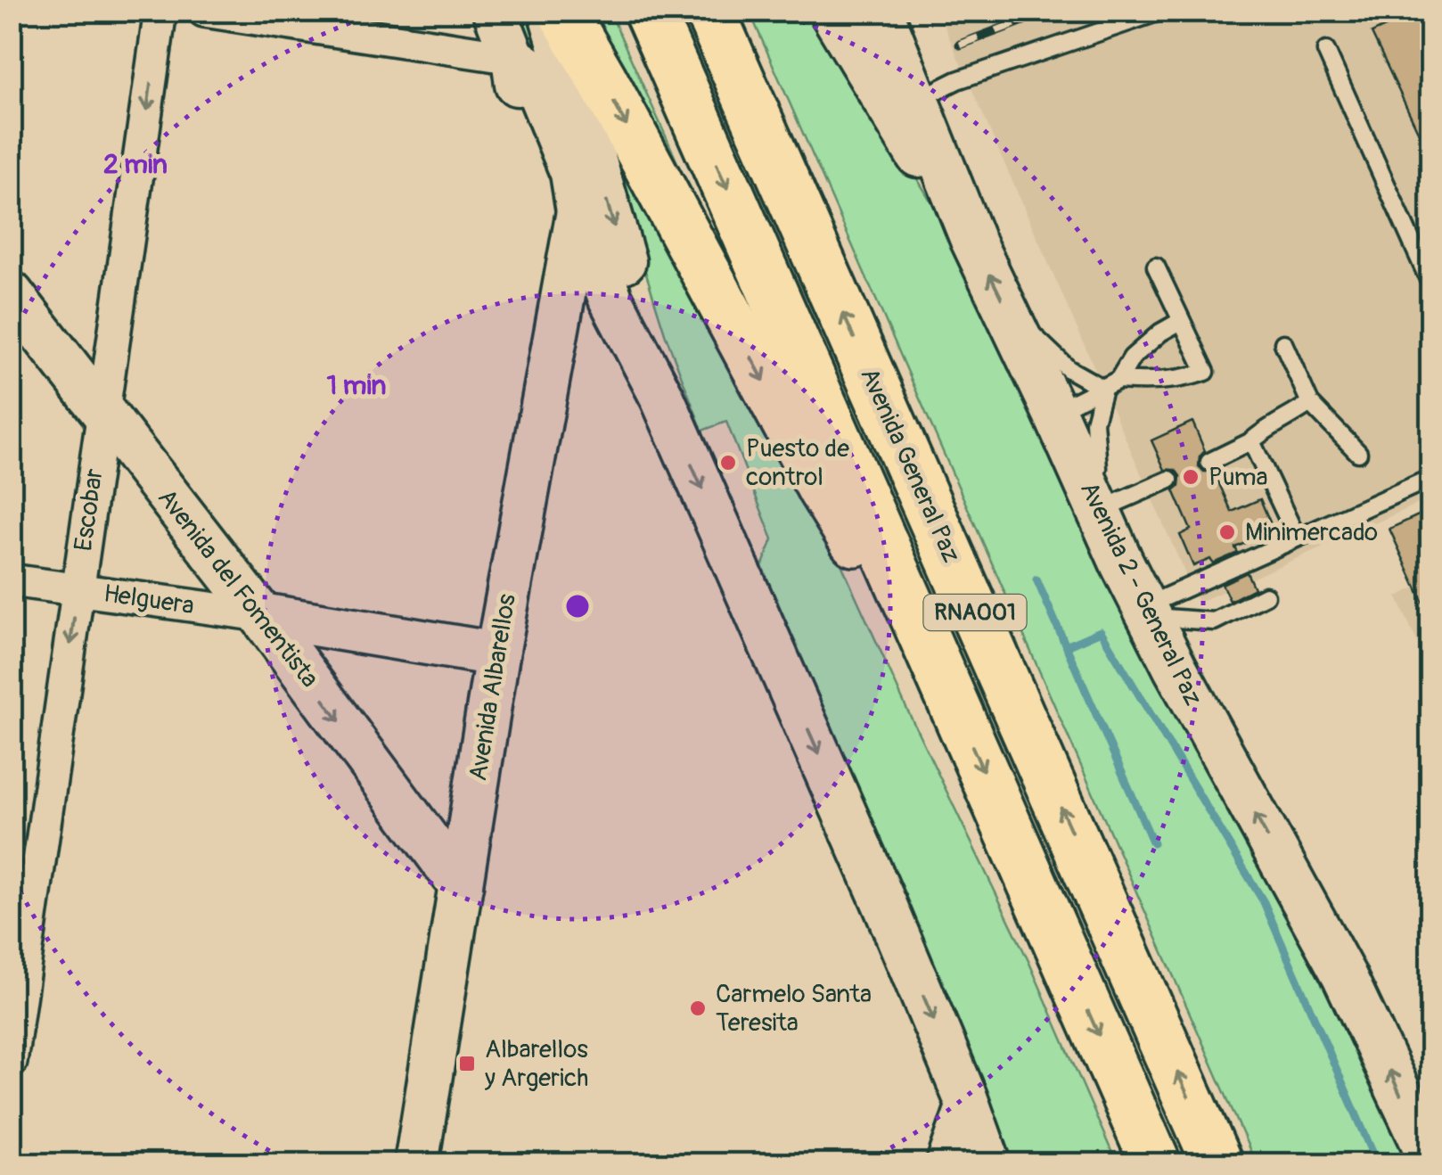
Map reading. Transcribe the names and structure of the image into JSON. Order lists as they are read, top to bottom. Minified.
{"streets":{"highway":["Avenida General Paz","RNA001"],"street":["Escobar","Avenida del Fomentista","Avenida 2 - General Paz","Helguera","Avenida Albarellos"]},"crossings":[["Escobar","Avenida del Fomentista"],["Escobar","Helguera"],["Avenida del Fomentista","Helguera"],["Avenida del Fomentista","Avenida Albarellos"],["Helguera","Avenida Albarellos"]],"one_way":["Escobar","Avenida del Fomentista"],"places":{"other":["Puesto de control","Puma","Minimercado","Carmelo Santa Teresita"],"transit":["Albarellos y Argerich"]},"rings":["2 min","1 min"]}
